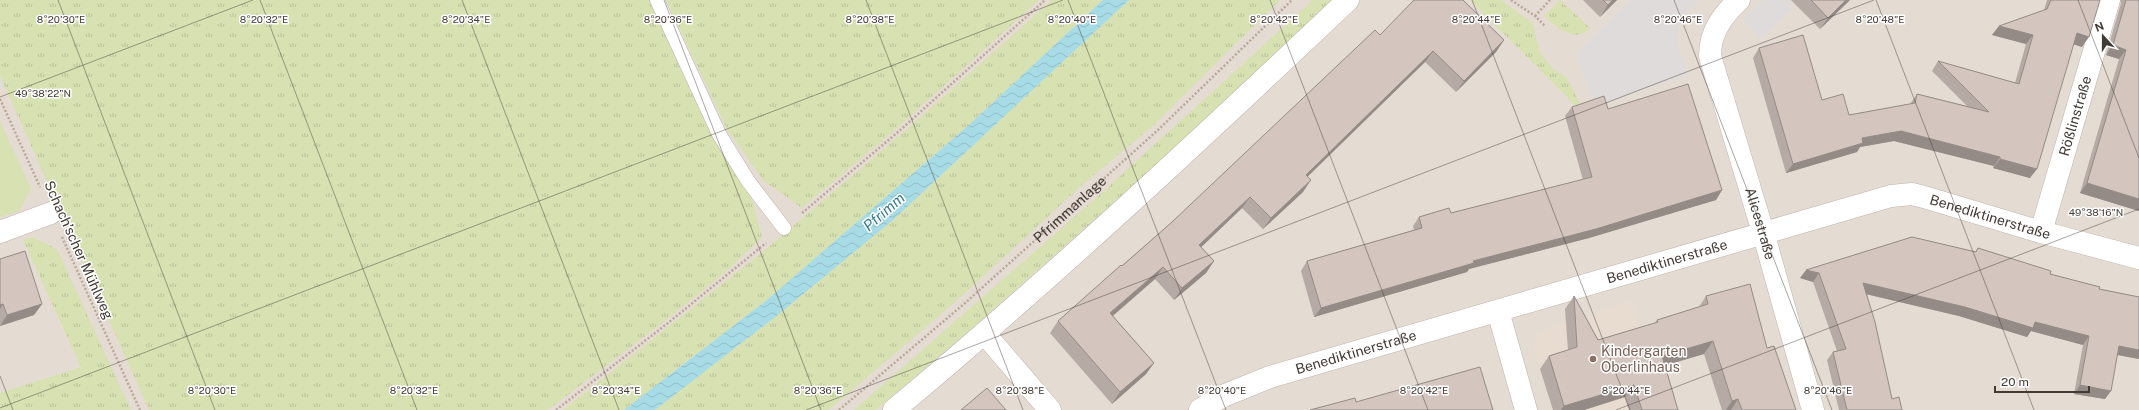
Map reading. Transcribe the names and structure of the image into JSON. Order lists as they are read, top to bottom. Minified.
{"streets":{"street":["Rößlinstraße","Benediktinerstraße","Alicestraße"],"path":["Pfrimmanlage","Schach’scher Mühlweg"]},"crossings":[["Rößlinstraße","Benediktinerstraße"],["Benediktinerstraße","Alicestraße"]],"water":["Pfrimm"],"places":["Kindergarten Oberlinhaus"],"scale_bar":"20 m","north":"top","coordinates":["8°20'30\"E","8°20'32\"E","8°20'34\"E","8°20'36\"E","8°20'38\"E","8°20'42\"E","8°20'44\"E","8°20'46\"E","8°20'40\"E","8°20'48\"E","49°38'22\"N","49°38'16\"N"]}
